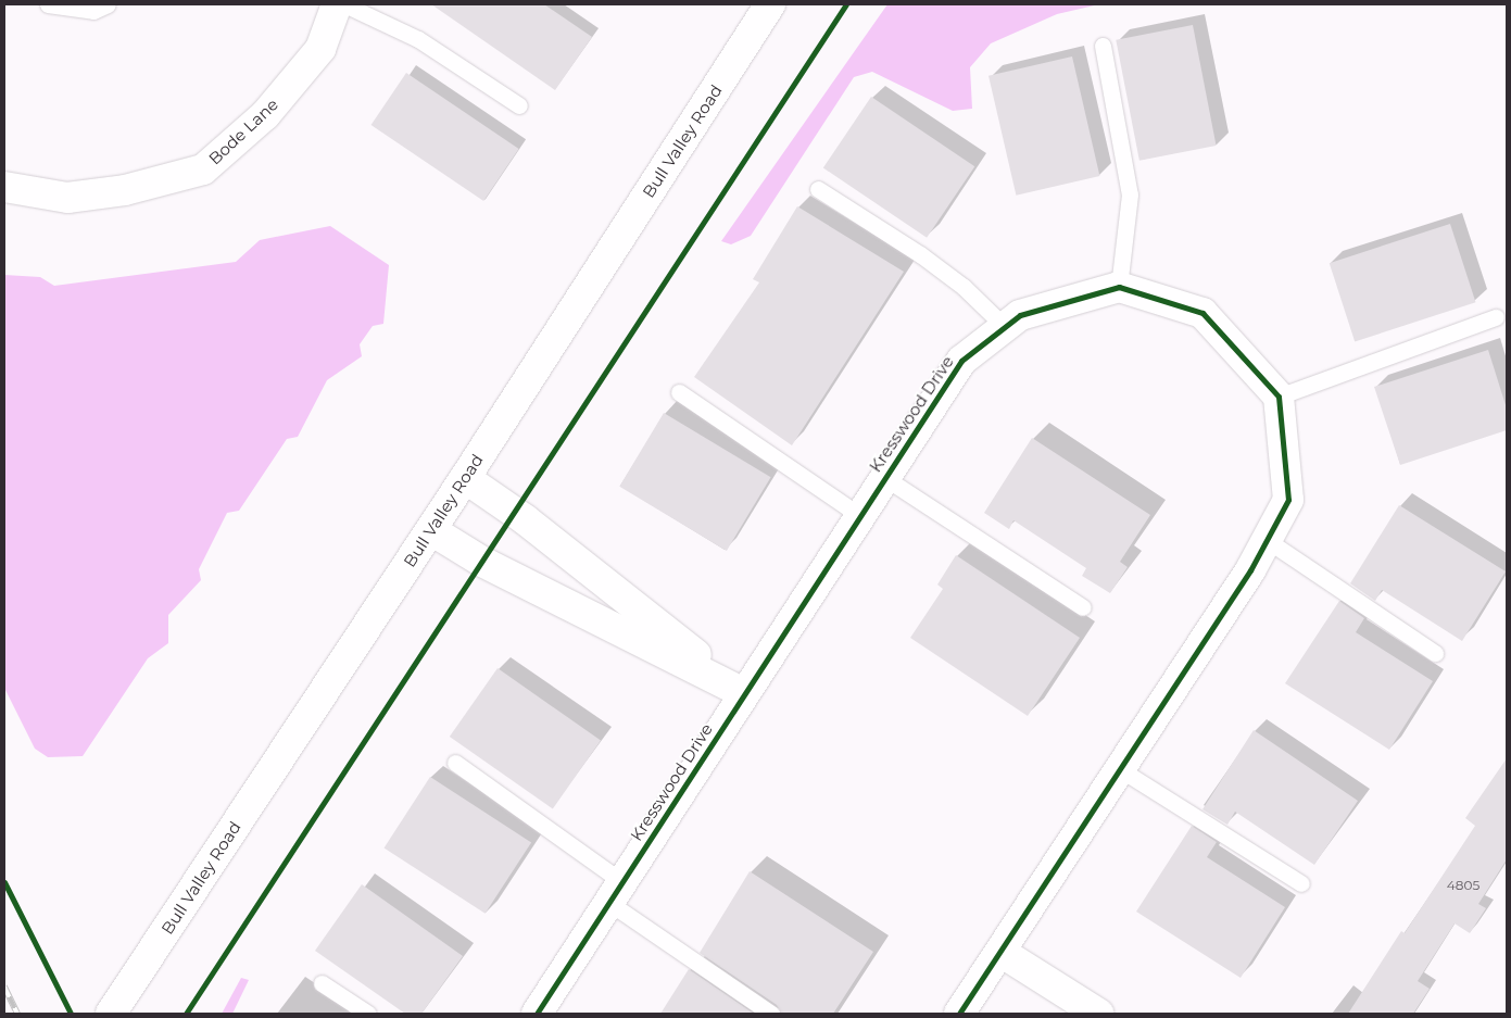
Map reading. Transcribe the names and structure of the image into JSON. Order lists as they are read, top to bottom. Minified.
{"streets":{"street":["Bode Lane","Bull Valley Road","Kresswood Drive"]},"house_numbers":["4805"]}
